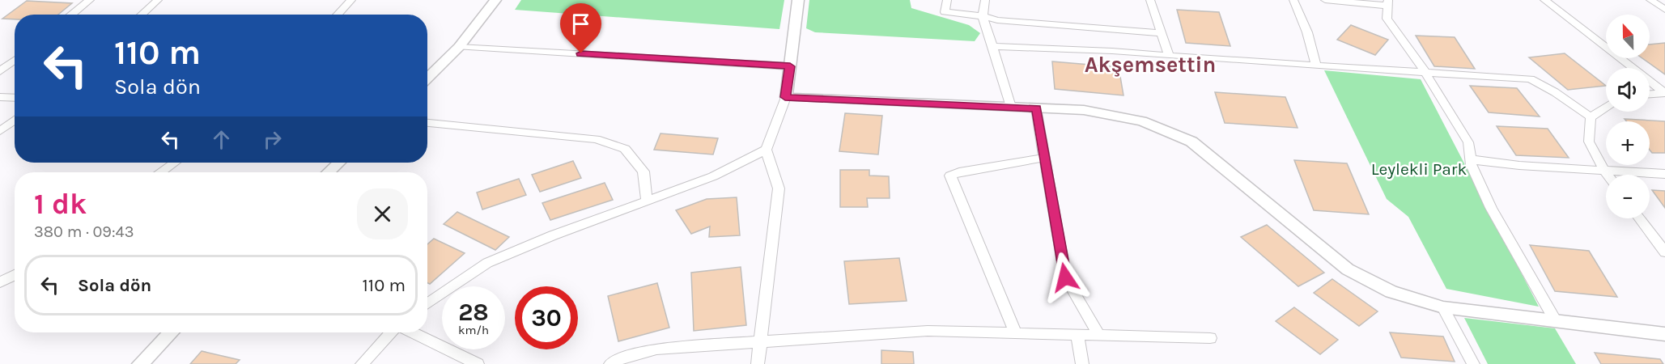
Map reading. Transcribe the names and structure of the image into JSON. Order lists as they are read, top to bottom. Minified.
{"districts":["Akşemsettin"],"parks":["Leylekli Park"],"north":"top","page":{"map_buttons":["+","−"],"turn":["110 m","Sola dön"],"heading":["1 dk","380 m · 09:43"],"list":[{"name":"Sola dön","value":"110 m"}],"speed":"28 km/h","limit":"30"}}
